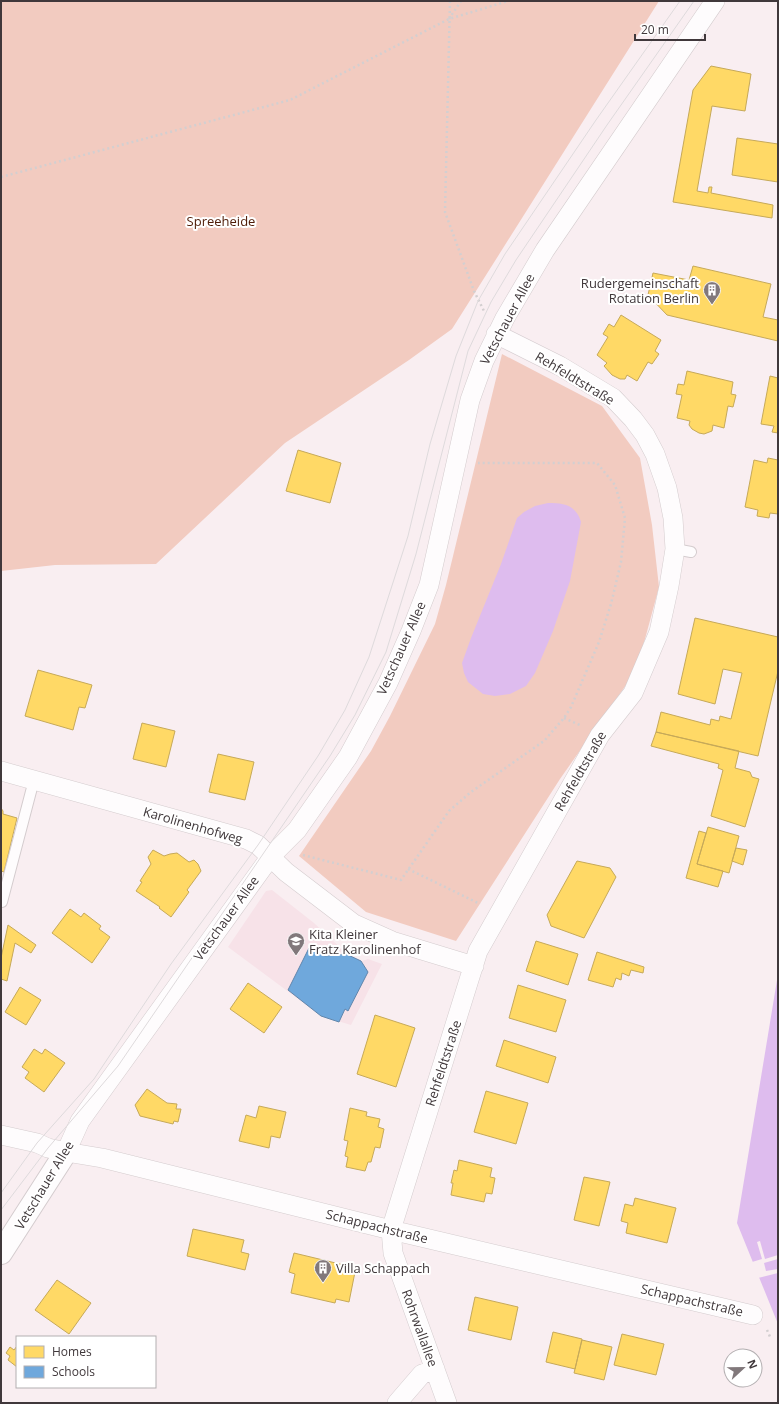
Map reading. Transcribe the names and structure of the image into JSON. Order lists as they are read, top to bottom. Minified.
{"streets":{"street":["Vetschauer Allee","Rehfeldtstraße","Karolinenhofweg","Schappachstraße","Rohrwallallee"]},"crossings":[["Vetschauer Allee","Rehfeldtstraße"],["Vetschauer Allee","Karolinenhofweg"],["Vetschauer Allee","Schappachstraße"],["Rehfeldtstraße","Karolinenhofweg"],["Rehfeldtstraße","Schappachstraße"],["Rehfeldtstraße","Rohrwallallee"],["Schappachstraße","Rohrwallallee"]],"parks":["Spreeheide"],"places":{"building":["Rudergemeinschaft Rotation Berlin","Villa Schappach"],"school or university":["Kita Kleiner Fratz Karolinenhof"]},"legend":["Homes","Schools"],"scale_bar":"20 m","north":"right"}
